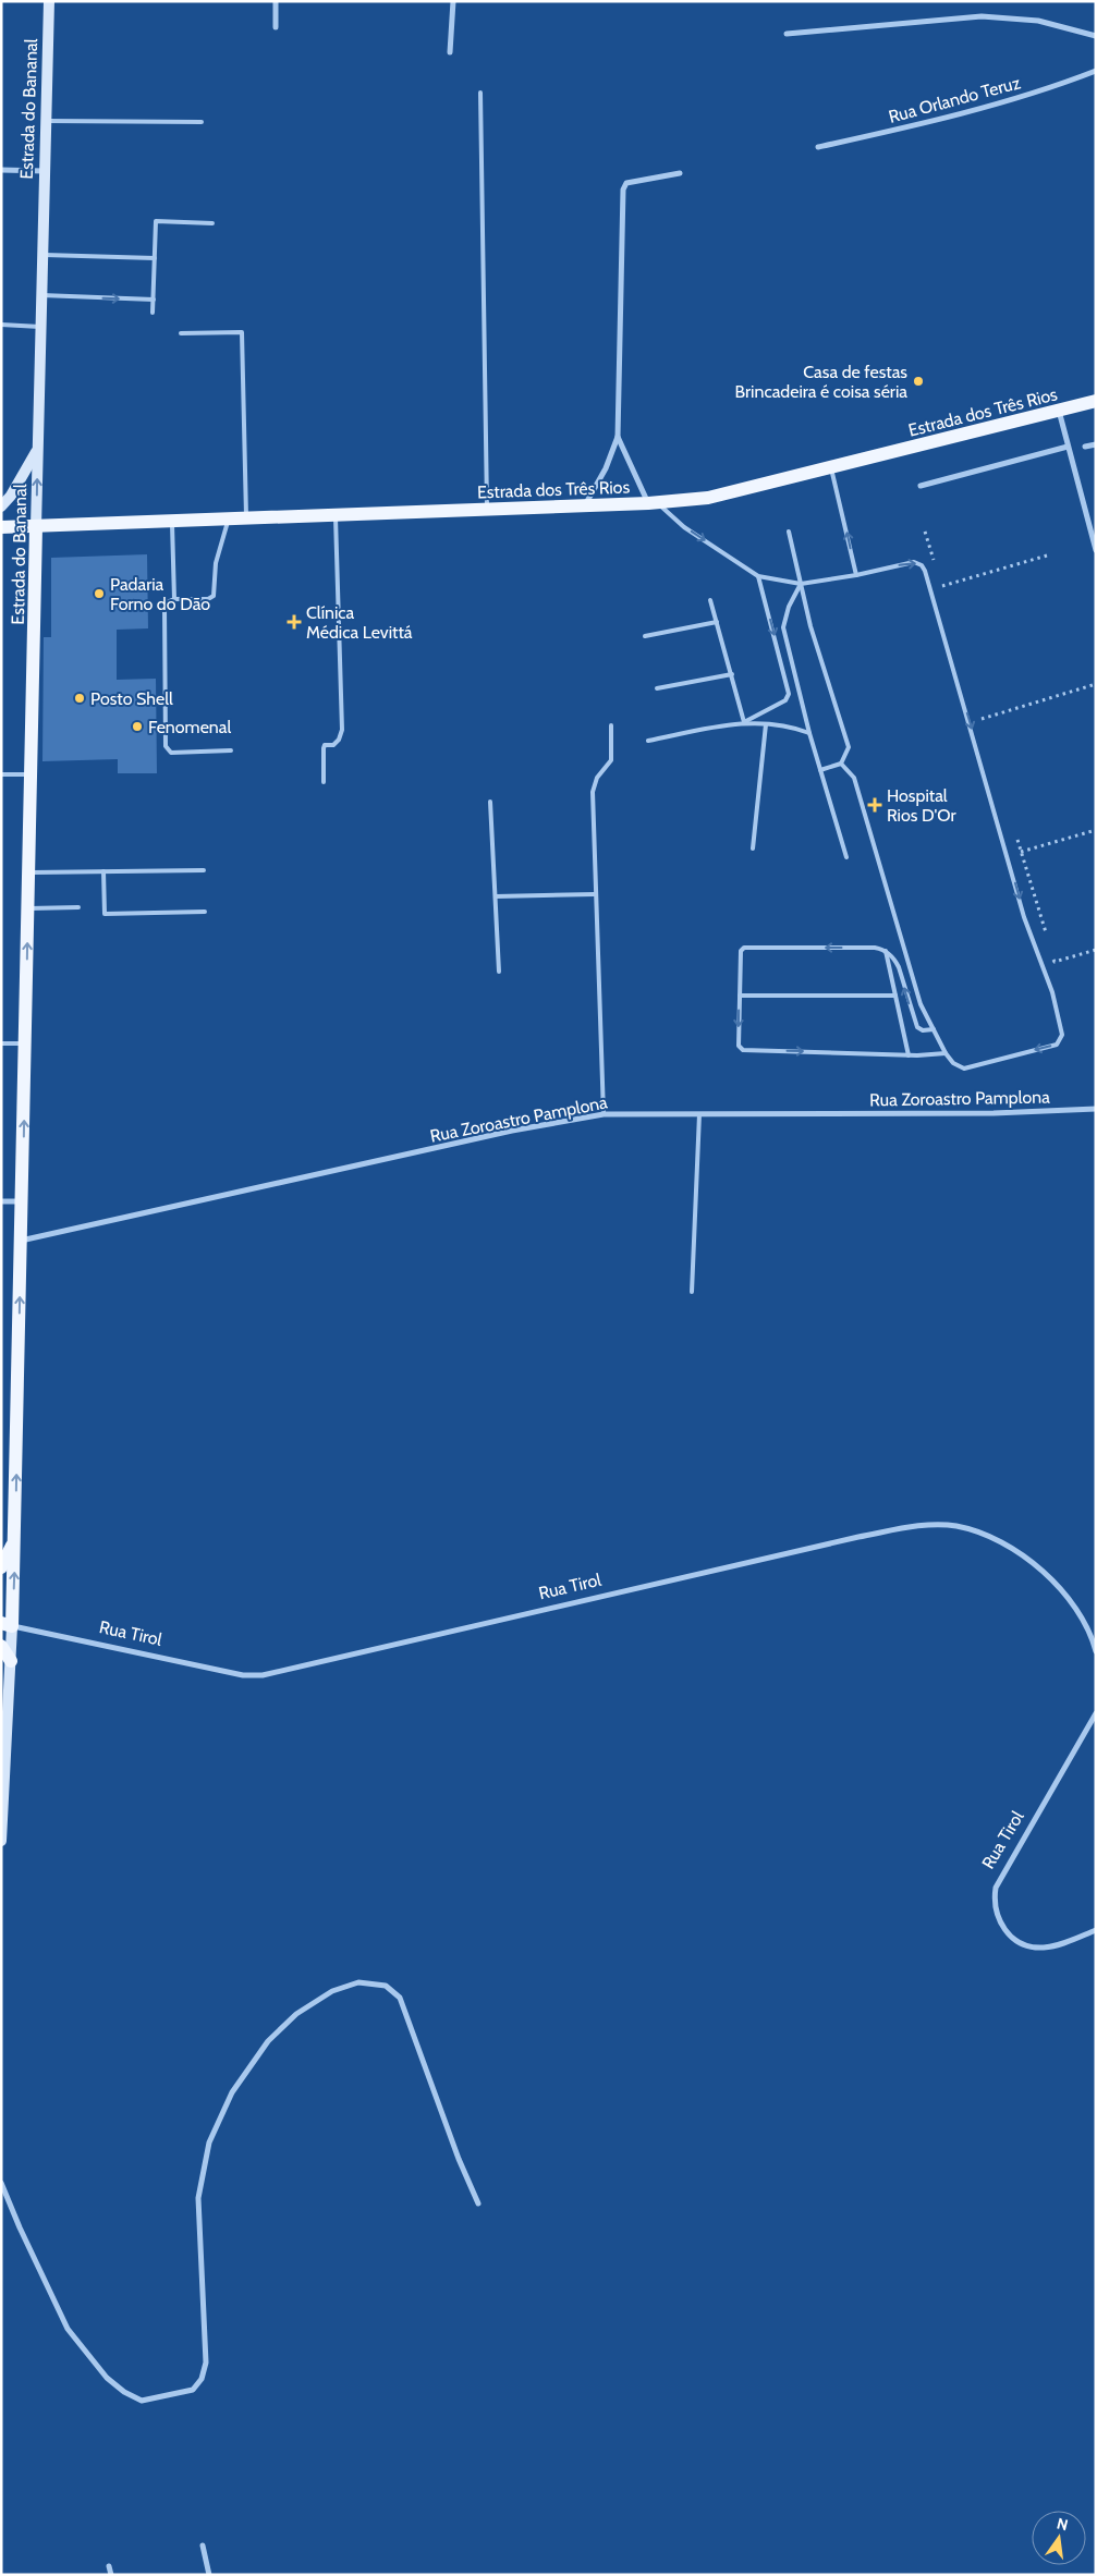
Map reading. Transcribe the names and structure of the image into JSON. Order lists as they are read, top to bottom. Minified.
{"streets":{"main road":["Estrada do Bananal","Estrada dos Três Rios"],"street":["Rua Orlando Teruz","Rua Zoroastro Pamplona","Rua Tirol"]},"crossings":[["Estrada do Bananal","Estrada dos Três Rios"],["Estrada do Bananal","Rua Zoroastro Pamplona"],["Estrada do Bananal","Rua Tirol"]],"one_way":["Estrada do Bananal"],"places":{"other":["Casa de festas Brincadeira é coisa séria","Padaria Forno do Dão","Posto Shell","Fenomenal"],"health":["Clínica Médica Levittá","Hospital Rios D'Or"]},"north":"top"}
